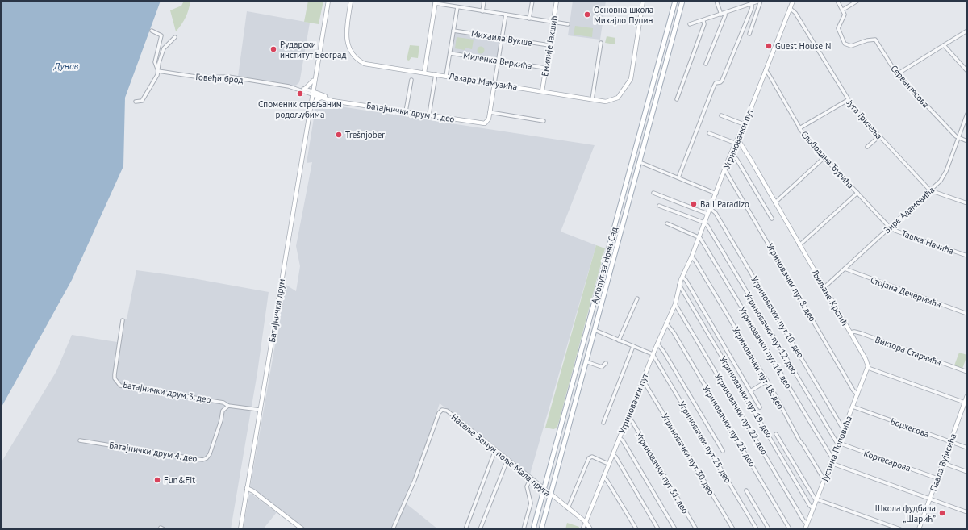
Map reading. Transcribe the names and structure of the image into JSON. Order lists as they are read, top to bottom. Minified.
{"streets":{"main road":["Аутопут за Нови Сад"],"street":["Михаила Вукше","Емилије Јакшић","Миленка Веркића","Говеђи брод","Лазара Мамузића","Сервантесова","Батајнички друм 1. део","Југа Гризеља","Угриновачки пут","Слободана Ђурића","Зире Адамовића","Ташка Начића","Угриновачки пут 8. део","Стојана Дечермића","Љиљане Крстић","Батајнички друм","Угриновачки пут 10. део","Угриновачки пут 12. део","Угриновачки пут 14. део","Виктора Старчића","Угриновачки пут 18. део","Батајнички друм 3. део","Угриновачки пут 19. део","Угриновачки пут 22. део","Угриновачки пут 23. део","Борхесова","Угриновачки пут 25. део","Јустина Поповића","Батајнички друм 4. део","Угриновачки пут 30. део","Насеље Земун поље Мала пруга","Кортесарова","Павла Вујисића","Угриновачки пут 31. део"]},"crossings":[["Михаила Вукше","Емилије Јакшић"],["Емилије Јакшић","Миленка Веркића"],["Емилије Јакшић","Лазара Мамузића"],["Сервантесова","Зире Адамовића"],["Батајнички друм 1. део","Батајнички друм"],["Југа Гризеља","Угриновачки пут"],["Југа Гризеља","Зире Адамовића"],["Угриновачки пут","Слободана Ђурића"],["Угриновачки пут","Угриновачки пут 8. део"],["Угриновачки пут","Љиљане Крстић"],["Угриновачки пут","Угриновачки пут 10. део"],["Угриновачки пут","Угриновачки пут 12. део"],["Угриновачки пут","Угриновачки пут 14. део"],["Угриновачки пут","Угриновачки пут 18. део"],["Угриновачки пут","Угриновачки пут 19. део"],["Угриновачки пут","Угриновачки пут 22. део"],["Угриновачки пут","Угриновачки пут 23. део"],["Угриновачки пут","Угриновачки пут 25. део"],["Угриновачки пут","Угриновачки пут 30. део"],["Угриновачки пут","Насеље Земун поље Мала пруга"],["Угриновачки пут","Угриновачки пут 31. део"],["Слободана Ђурића","Зире Адамовића"],["Слободана Ђурића","Ташка Начића"],["Зире Адамовића","Ташка Начића"],["Зире Адамовића","Стојана Дечермића"],["Зире Адамовића","Љиљане Крстић"],["Аутопут за Нови Сад","Насеље Земун поље Мала пруга"],["Угриновачки пут 8. део","Јустина Поповића"],["Љиљане Крстић","Виктора Старчића"],["Љиљане Крстић","Јустина Поповића"],["Батајнички друм","Батајнички друм 3. део"],["Угриновачки пут 10. део","Јустина Поповића"],["Угриновачки пут 12. део","Јустина Поповића"],["Угриновачки пут 12. део","Кортесарова"],["Угриновачки пут 14. део","Јустина Поповића"],["Угриновачки пут 18. део","Јустина Поповића"],["Батајнички друм 3. део","Батајнички друм 4. део"],["Угриновачки пут 19. део","Јустина Поповића"],["Угриновачки пут 22. део","Јустина Поповића"],["Борхесова","Јустина Поповића"],["Борхесова","Павла Вујисића"],["Јустина Поповића","Кортесарова"],["Кортесарова","Павла Вујисића"]],"water":["Дунав"],"places":["Основна школа Михајло Пупин","Guest House N","Рударски институт Београд","Споменик стрељаним родољубима","Trešnjober","Bali Paradizo","Fun&Fit","Школа фудбала „Шарић”"]}
